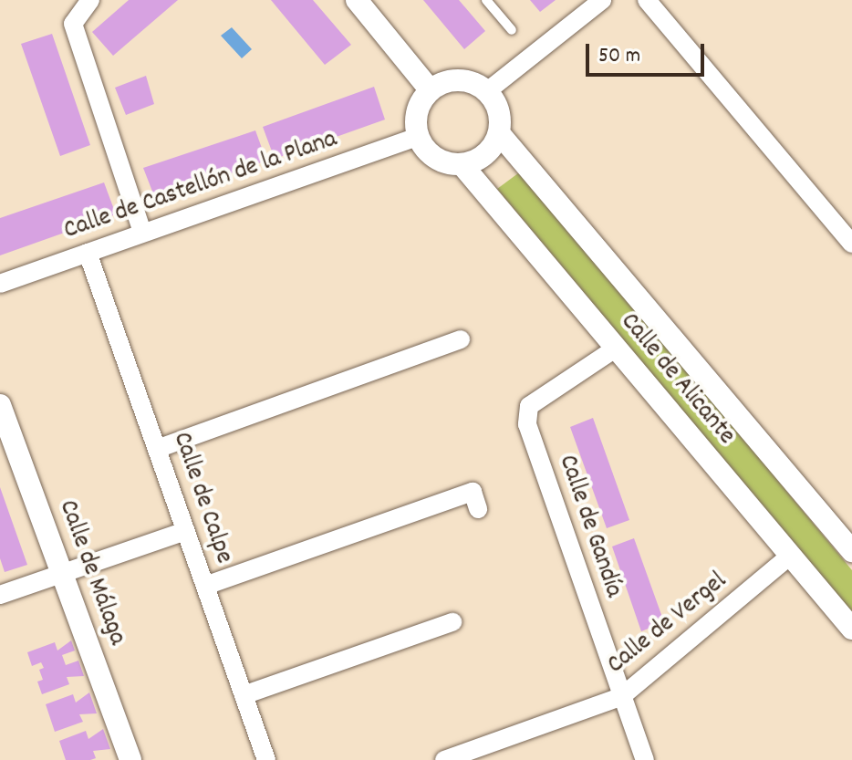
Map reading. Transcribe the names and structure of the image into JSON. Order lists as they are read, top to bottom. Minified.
{"streets":{"street":["Calle de Castellón de la Plana","Calle de Alicante","Calle de Calpe","Calle de Gandía","Calle de Málaga","Calle de Vergel"]},"crossings":[["Calle de Castellón de la Plana","Calle de Alicante"],["Calle de Castellón de la Plana","Calle de Calpe"],["Calle de Alicante","Calle de Gandía"],["Calle de Alicante","Calle de Vergel"],["Calle de Gandía","Calle de Vergel"]],"scale_bar":"50 m"}
